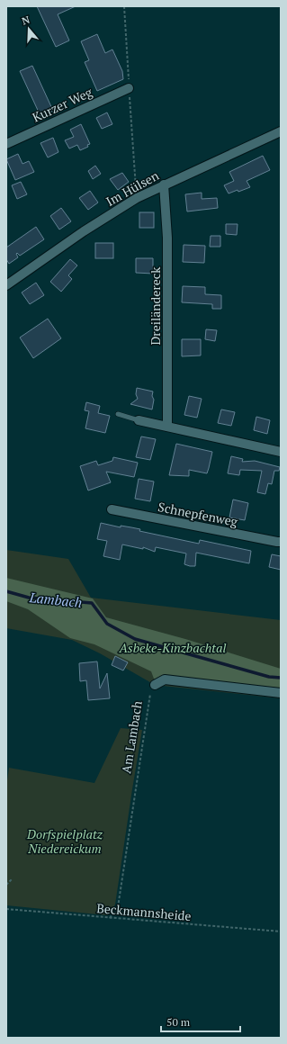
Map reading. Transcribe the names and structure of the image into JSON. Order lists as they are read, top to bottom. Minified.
{"streets":{"street":["Kurzer Weg","Im Hülsen","Dreiländereck","Schnepfenweg"],"path":["Am Lambach","Beckmannsheide"]},"crossings":[["Im Hülsen","Dreiländereck"],["Am Lambach","Beckmannsheide"]],"water":["Lambach"],"parks":["Asbeke-Kinzbachtal","Dorfspielplatz Niedereickum"],"scale_bar":"50 m","north":"top"}
